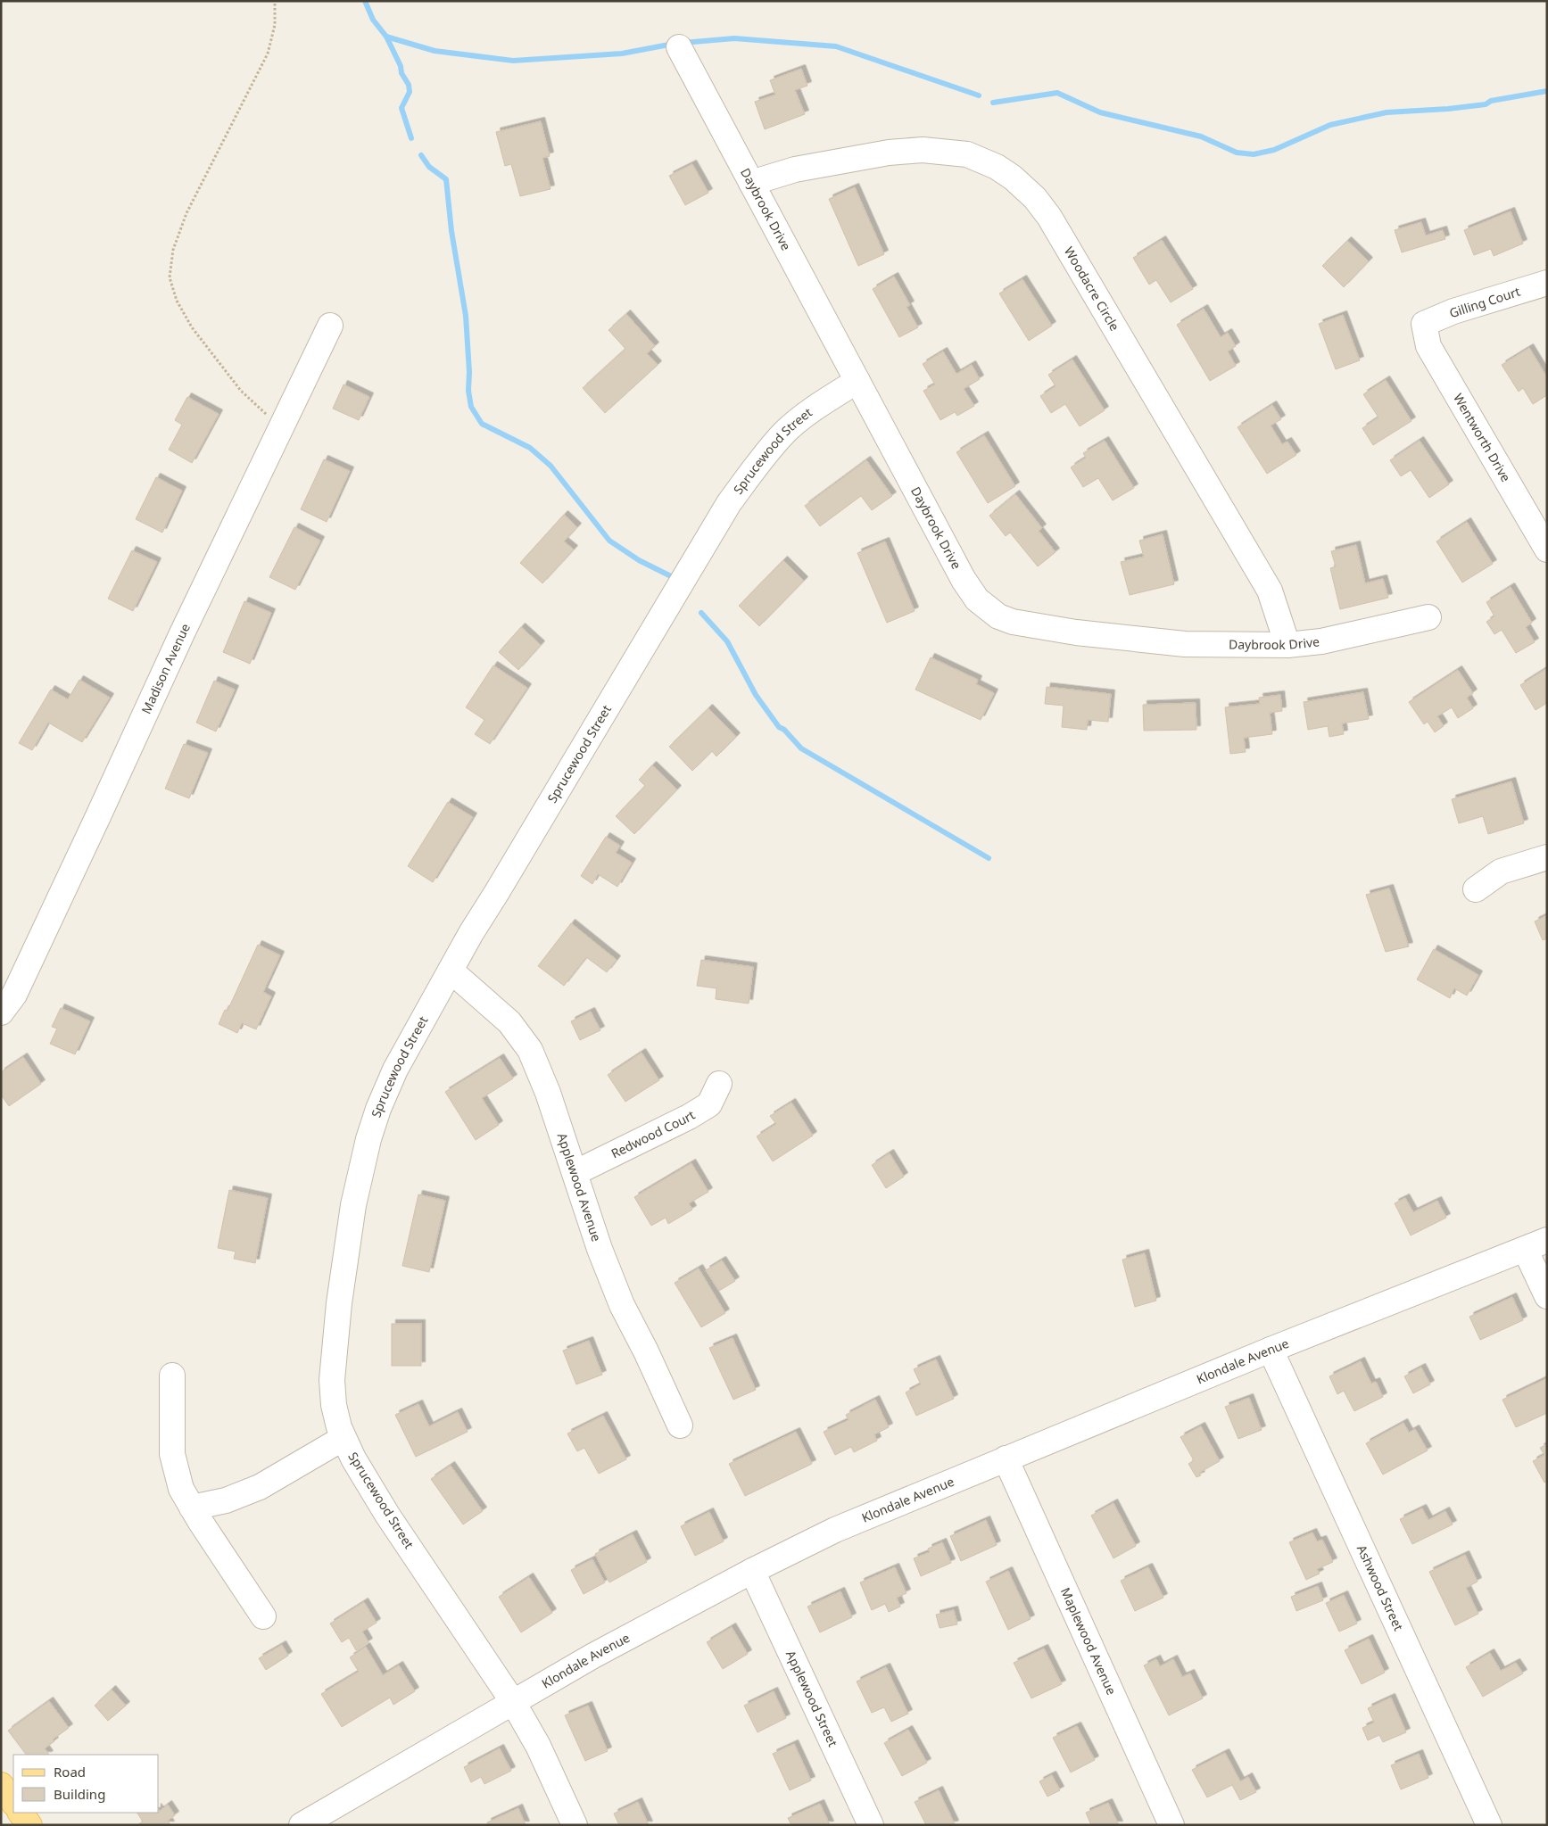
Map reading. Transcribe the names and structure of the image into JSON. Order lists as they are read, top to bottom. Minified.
{"streets":{"street":["Daybrook Drive","Woodacre Circle","Gilling Court","Wentworth Drive","Sprucewood Street","Madison Avenue","Redwood Court","Applewood Avenue","Klondale Avenue","Ashwood Street","Maplewood Avenue","Applewood Street"]},"crossings":[["Daybrook Drive","Woodacre Circle"],["Daybrook Drive","Sprucewood Street"],["Gilling Court","Wentworth Drive"],["Sprucewood Street","Applewood Avenue"],["Sprucewood Street","Klondale Avenue"],["Redwood Court","Applewood Avenue"],["Klondale Avenue","Ashwood Street"],["Klondale Avenue","Maplewood Avenue"],["Klondale Avenue","Applewood Street"]],"legend":["Road","Building"]}
